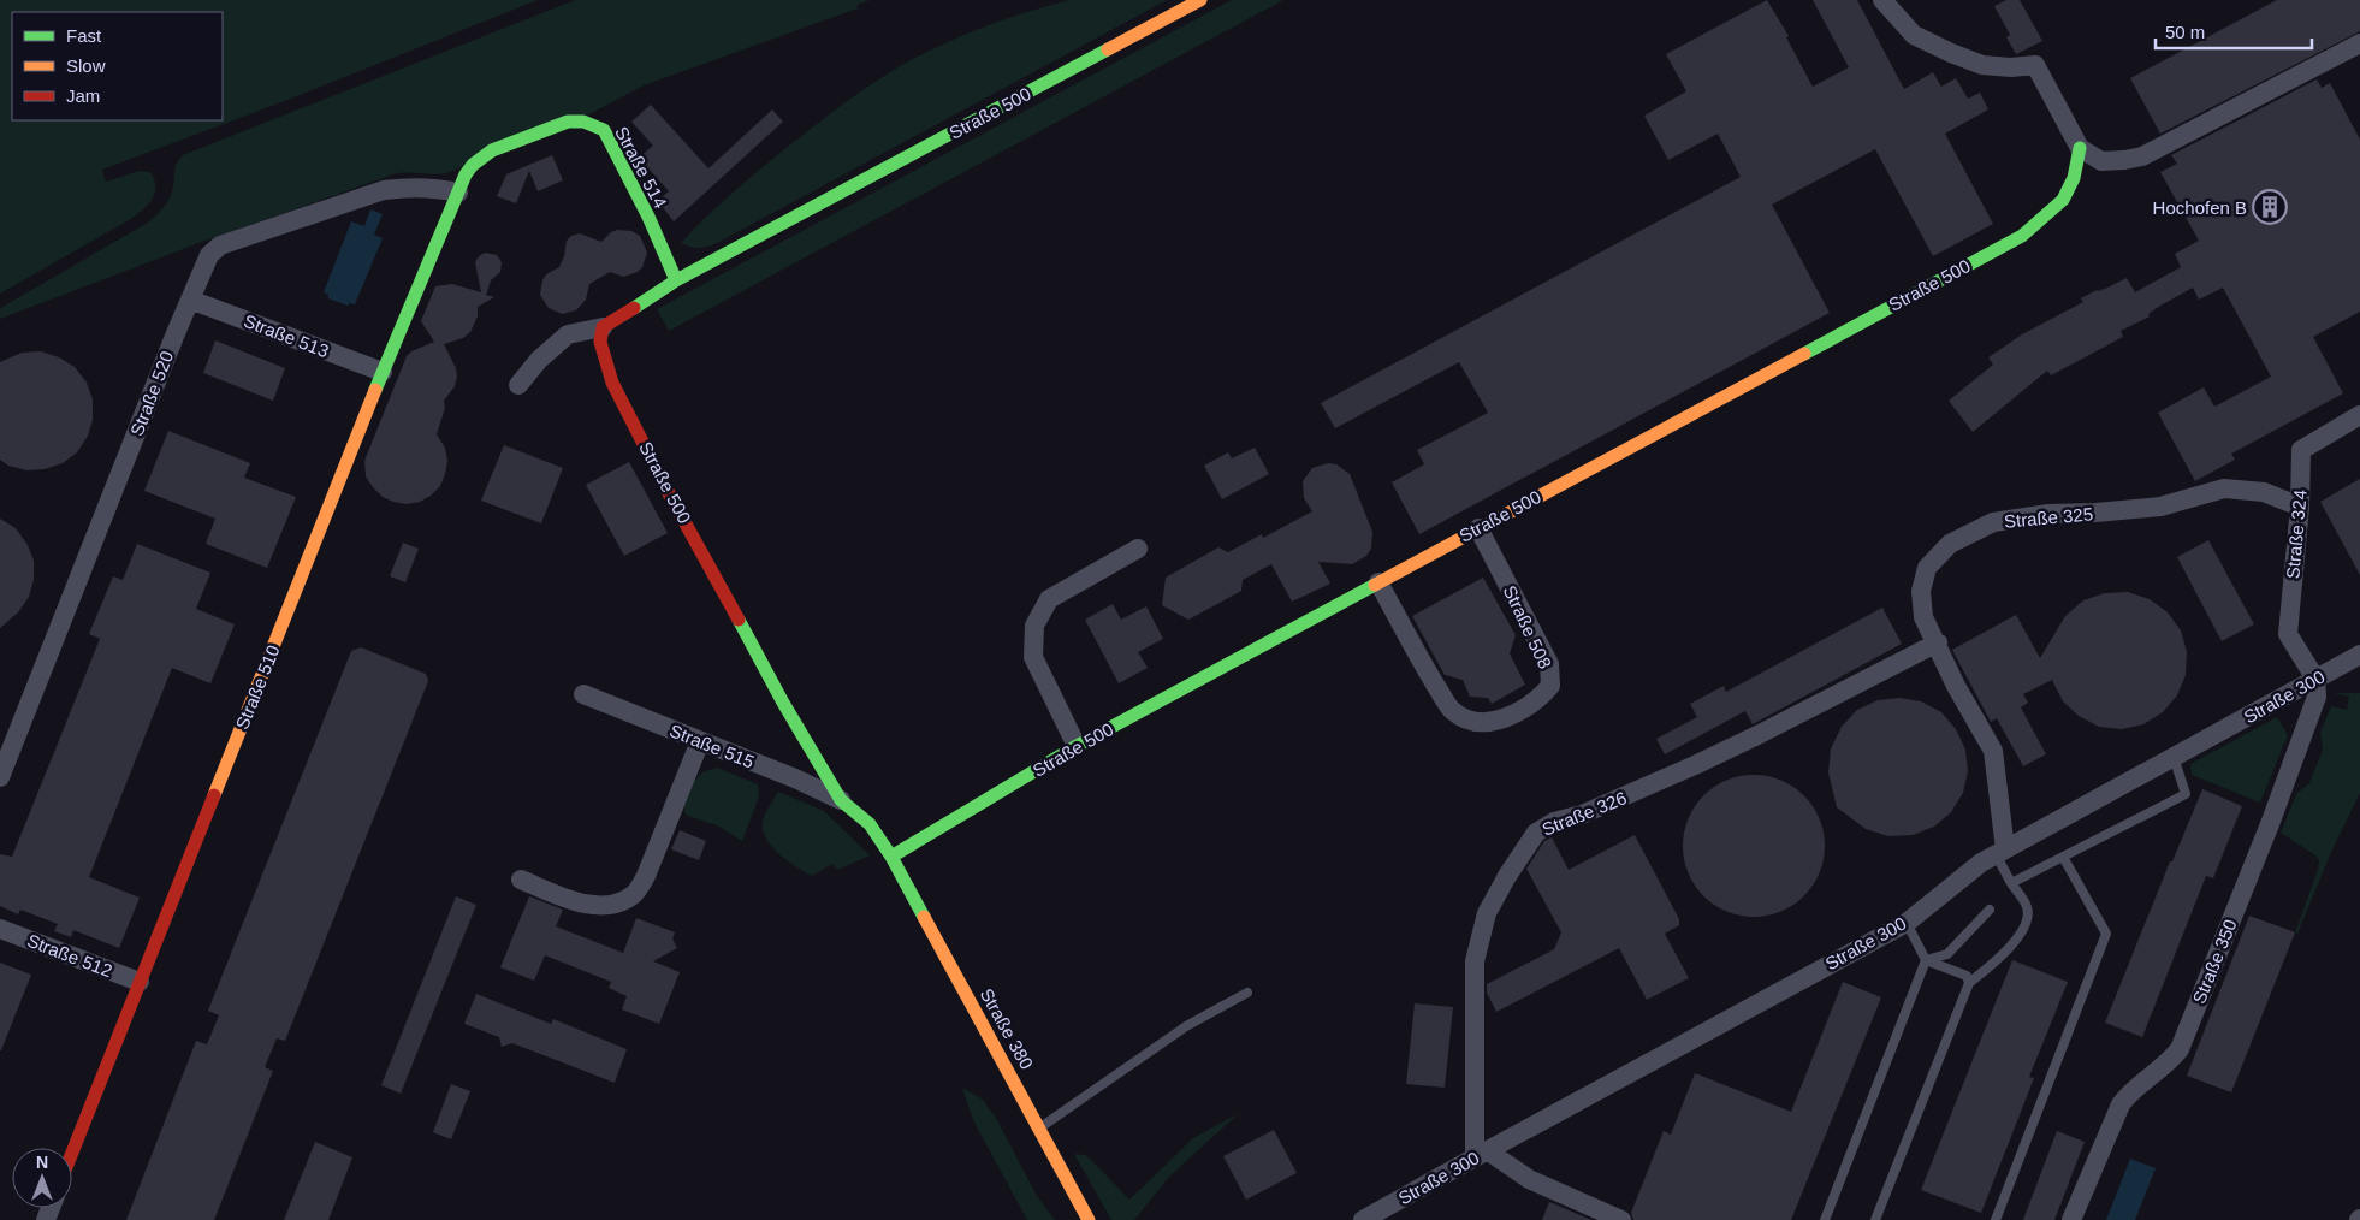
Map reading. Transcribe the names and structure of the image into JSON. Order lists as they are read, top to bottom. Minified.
{"streets":{"street":["Straße 500","Straße 514","Straße 513","Straße 520","Straße 325","Straße 324","Straße 508","Straße 510","Straße 300","Straße 515","Straße 326","Straße 512","Straße 350","Straße 380"]},"crossings":[["Straße 500","Straße 514"],["Straße 500","Straße 508"],["Straße 500","Straße 515"],["Straße 500","Straße 380"],["Straße 514","Straße 520"],["Straße 514","Straße 510"],["Straße 513","Straße 520"],["Straße 513","Straße 510"],["Straße 520","Straße 510"],["Straße 325","Straße 324"],["Straße 325","Straße 300"],["Straße 325","Straße 326"],["Straße 324","Straße 300"],["Straße 324","Straße 350"],["Straße 510","Straße 512"],["Straße 300","Straße 326"],["Straße 300","Straße 350"]],"places":{"building":["Hochofen B"]},"legend":["Fast","Slow","Jam"],"scale_bar":"50 m","north":"top"}
